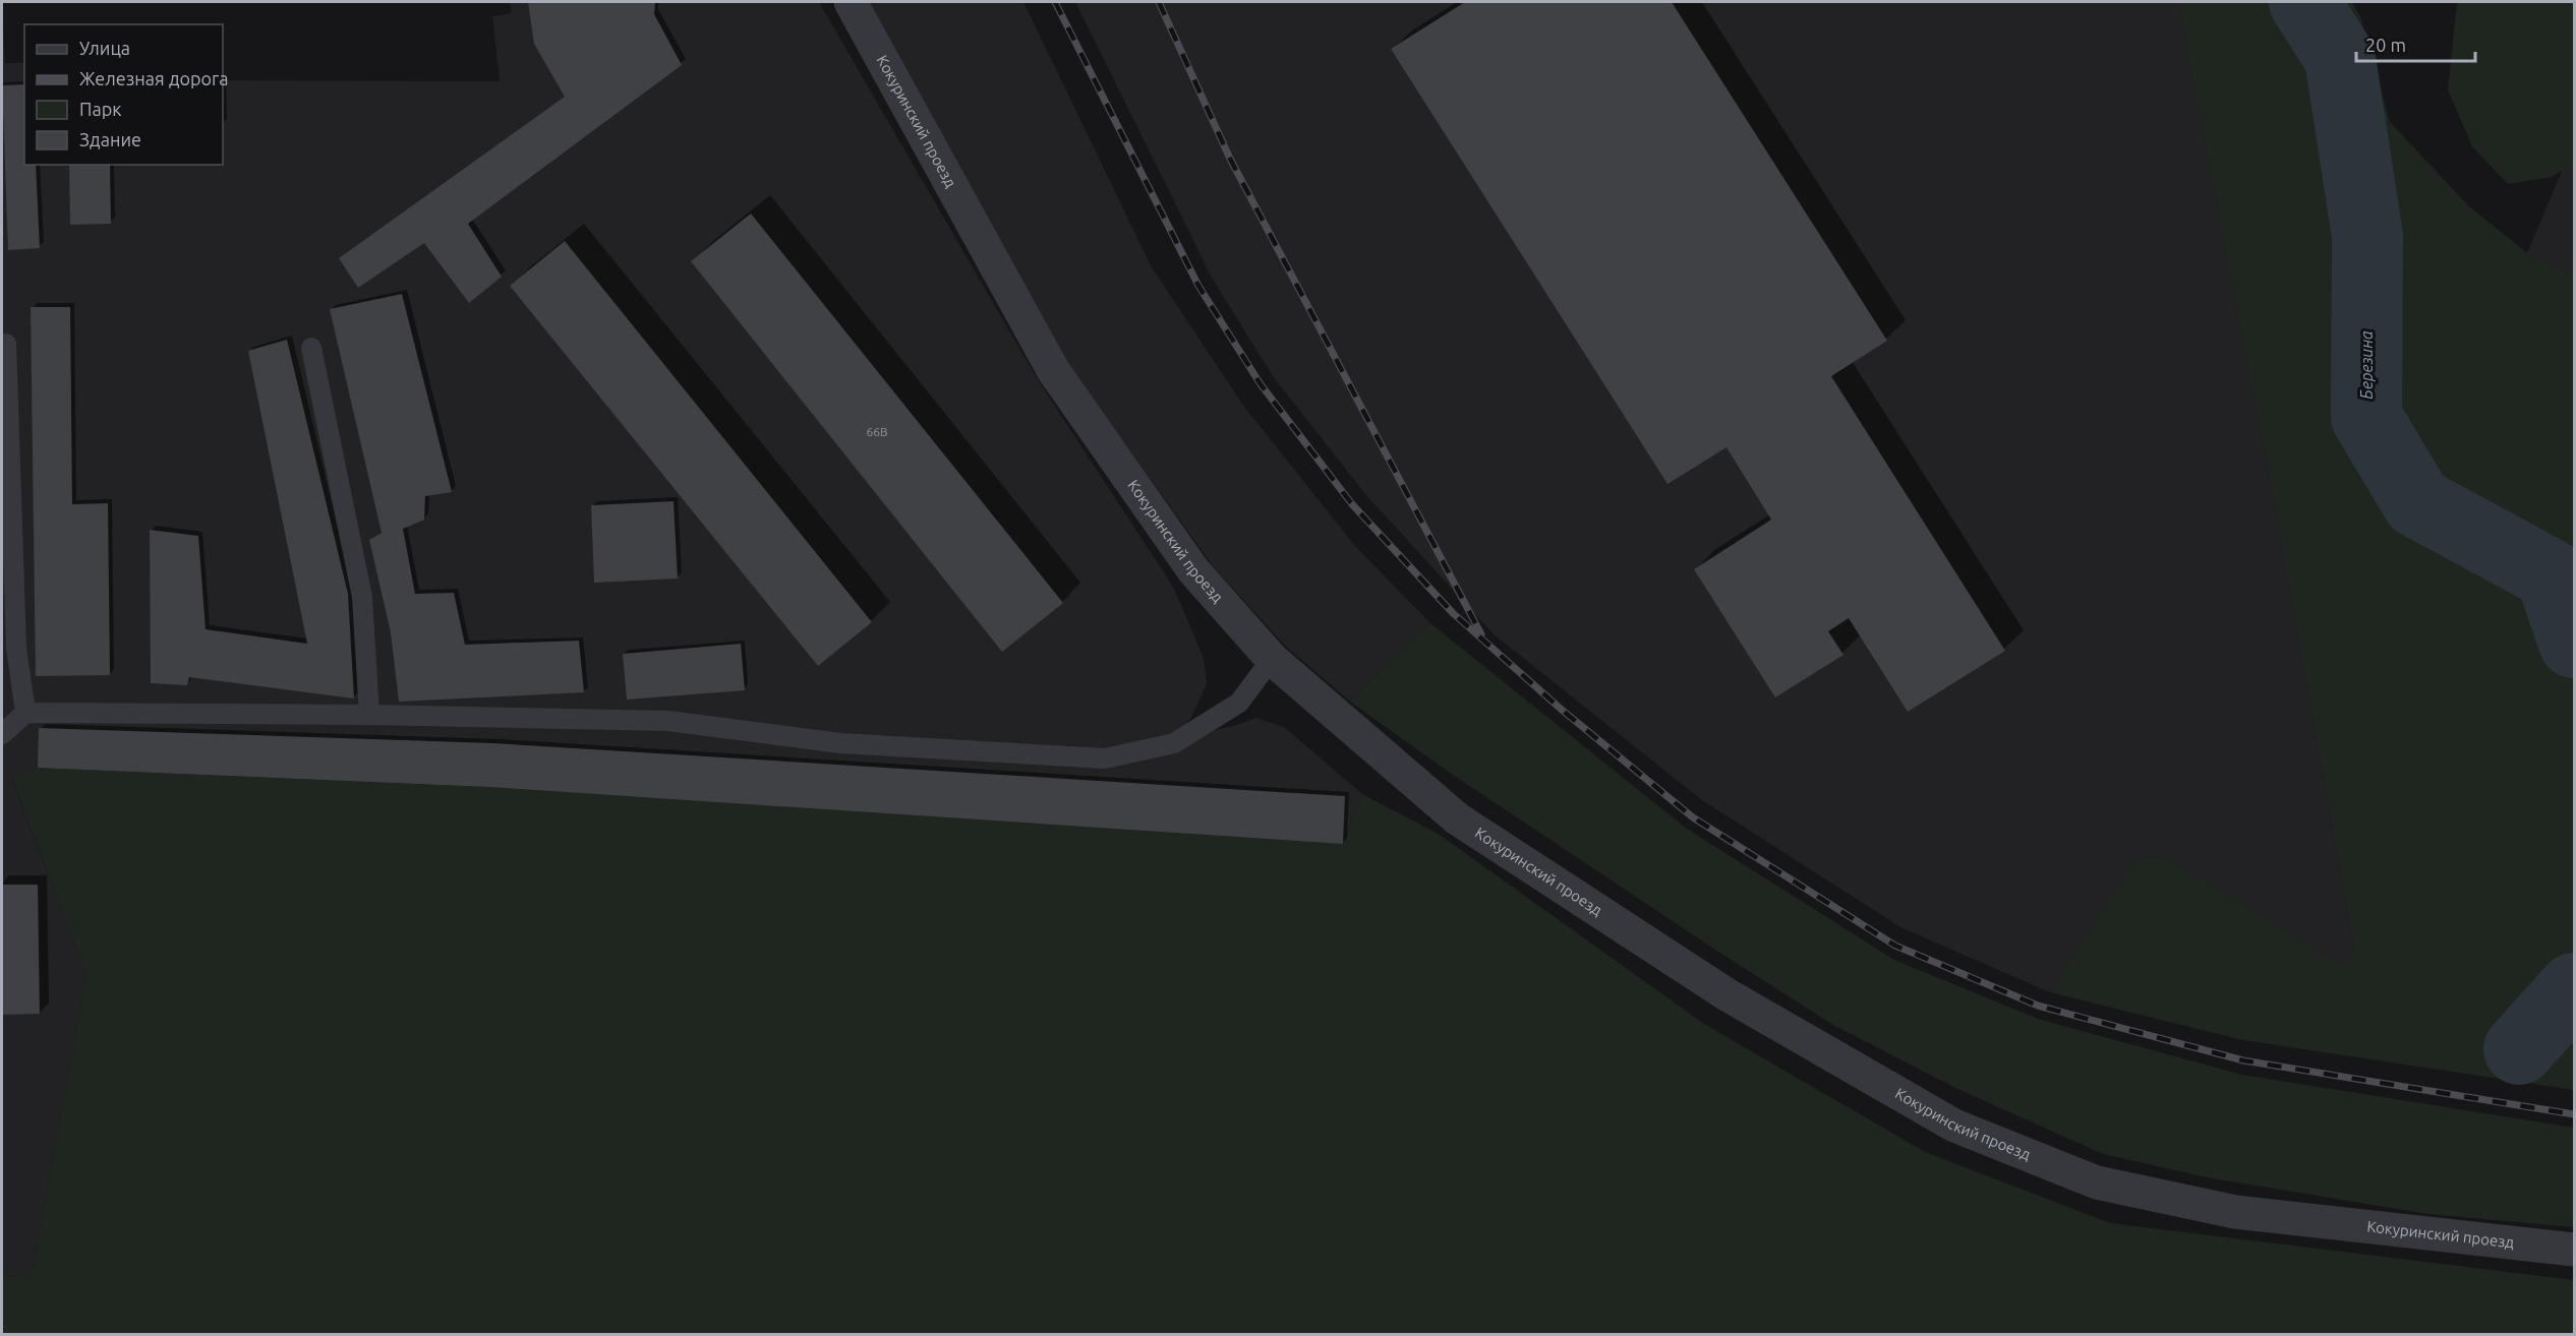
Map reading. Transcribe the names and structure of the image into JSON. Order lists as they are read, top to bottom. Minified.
{"streets":{"street":["Кокуринский проезд"]},"water":["Березина"],"house_numbers":["66В"],"legend":["Улица","Железная дорога","Парк","Здание"],"scale_bar":"20 m"}
